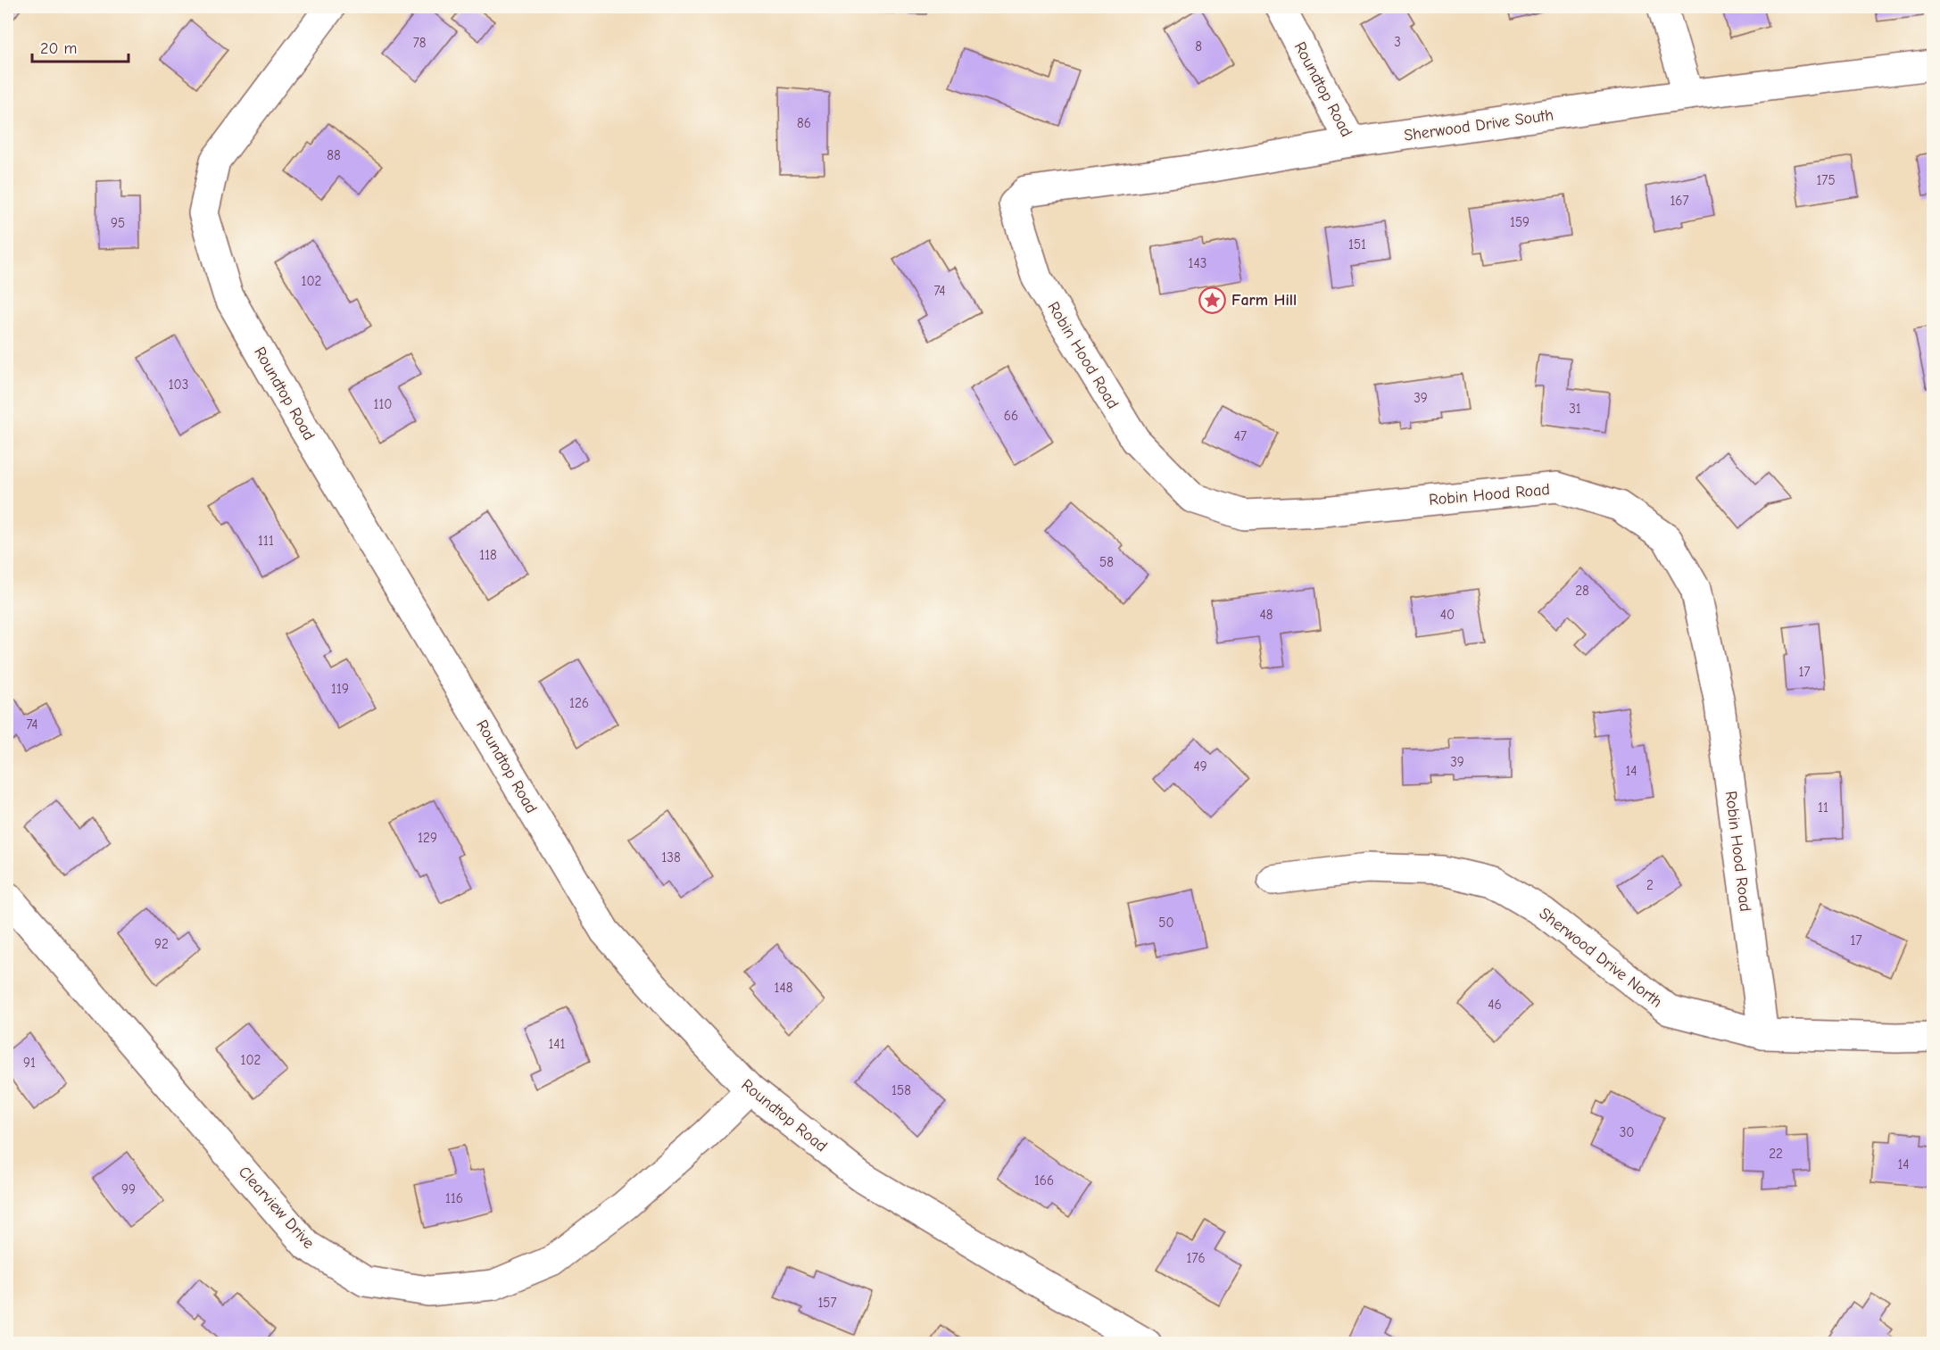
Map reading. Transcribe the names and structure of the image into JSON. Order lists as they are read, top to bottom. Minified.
{"streets":{"street":["Roundtop Road","Sherwood Drive South","Robin Hood Road","Sherwood Drive North","Clearview Drive"]},"crossings":[["Roundtop Road","Sherwood Drive South"],["Roundtop Road","Clearview Drive"],["Sherwood Drive South","Robin Hood Road"],["Robin Hood Road","Sherwood Drive North"]],"places":{"place":["Farm Hill"]},"house_numbers":["3","78","8","86","88","175","167","159","95","151","143","102","74","103","39","110","31","66","47","111","118","58","28","48","40","17","119","126","74","39","49","14","11","129","138","2","50","17","92","148","46","141","102","91","158","30","22","14","166","99","116","176","157"],"scale_bar":"20 m"}
